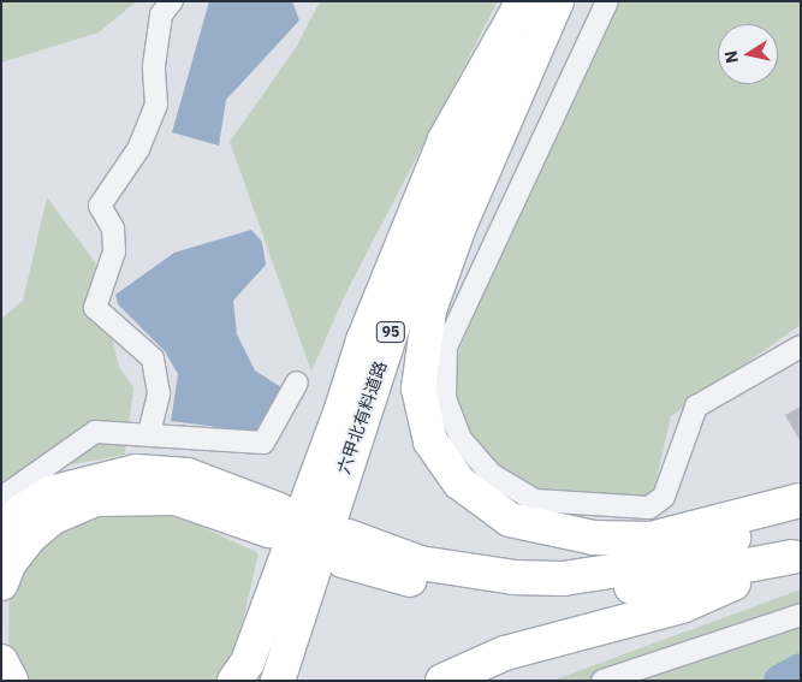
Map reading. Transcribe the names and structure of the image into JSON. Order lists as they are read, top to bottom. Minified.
{"streets":{"main road":["95","六甲北有料道路"]},"north":"left"}
